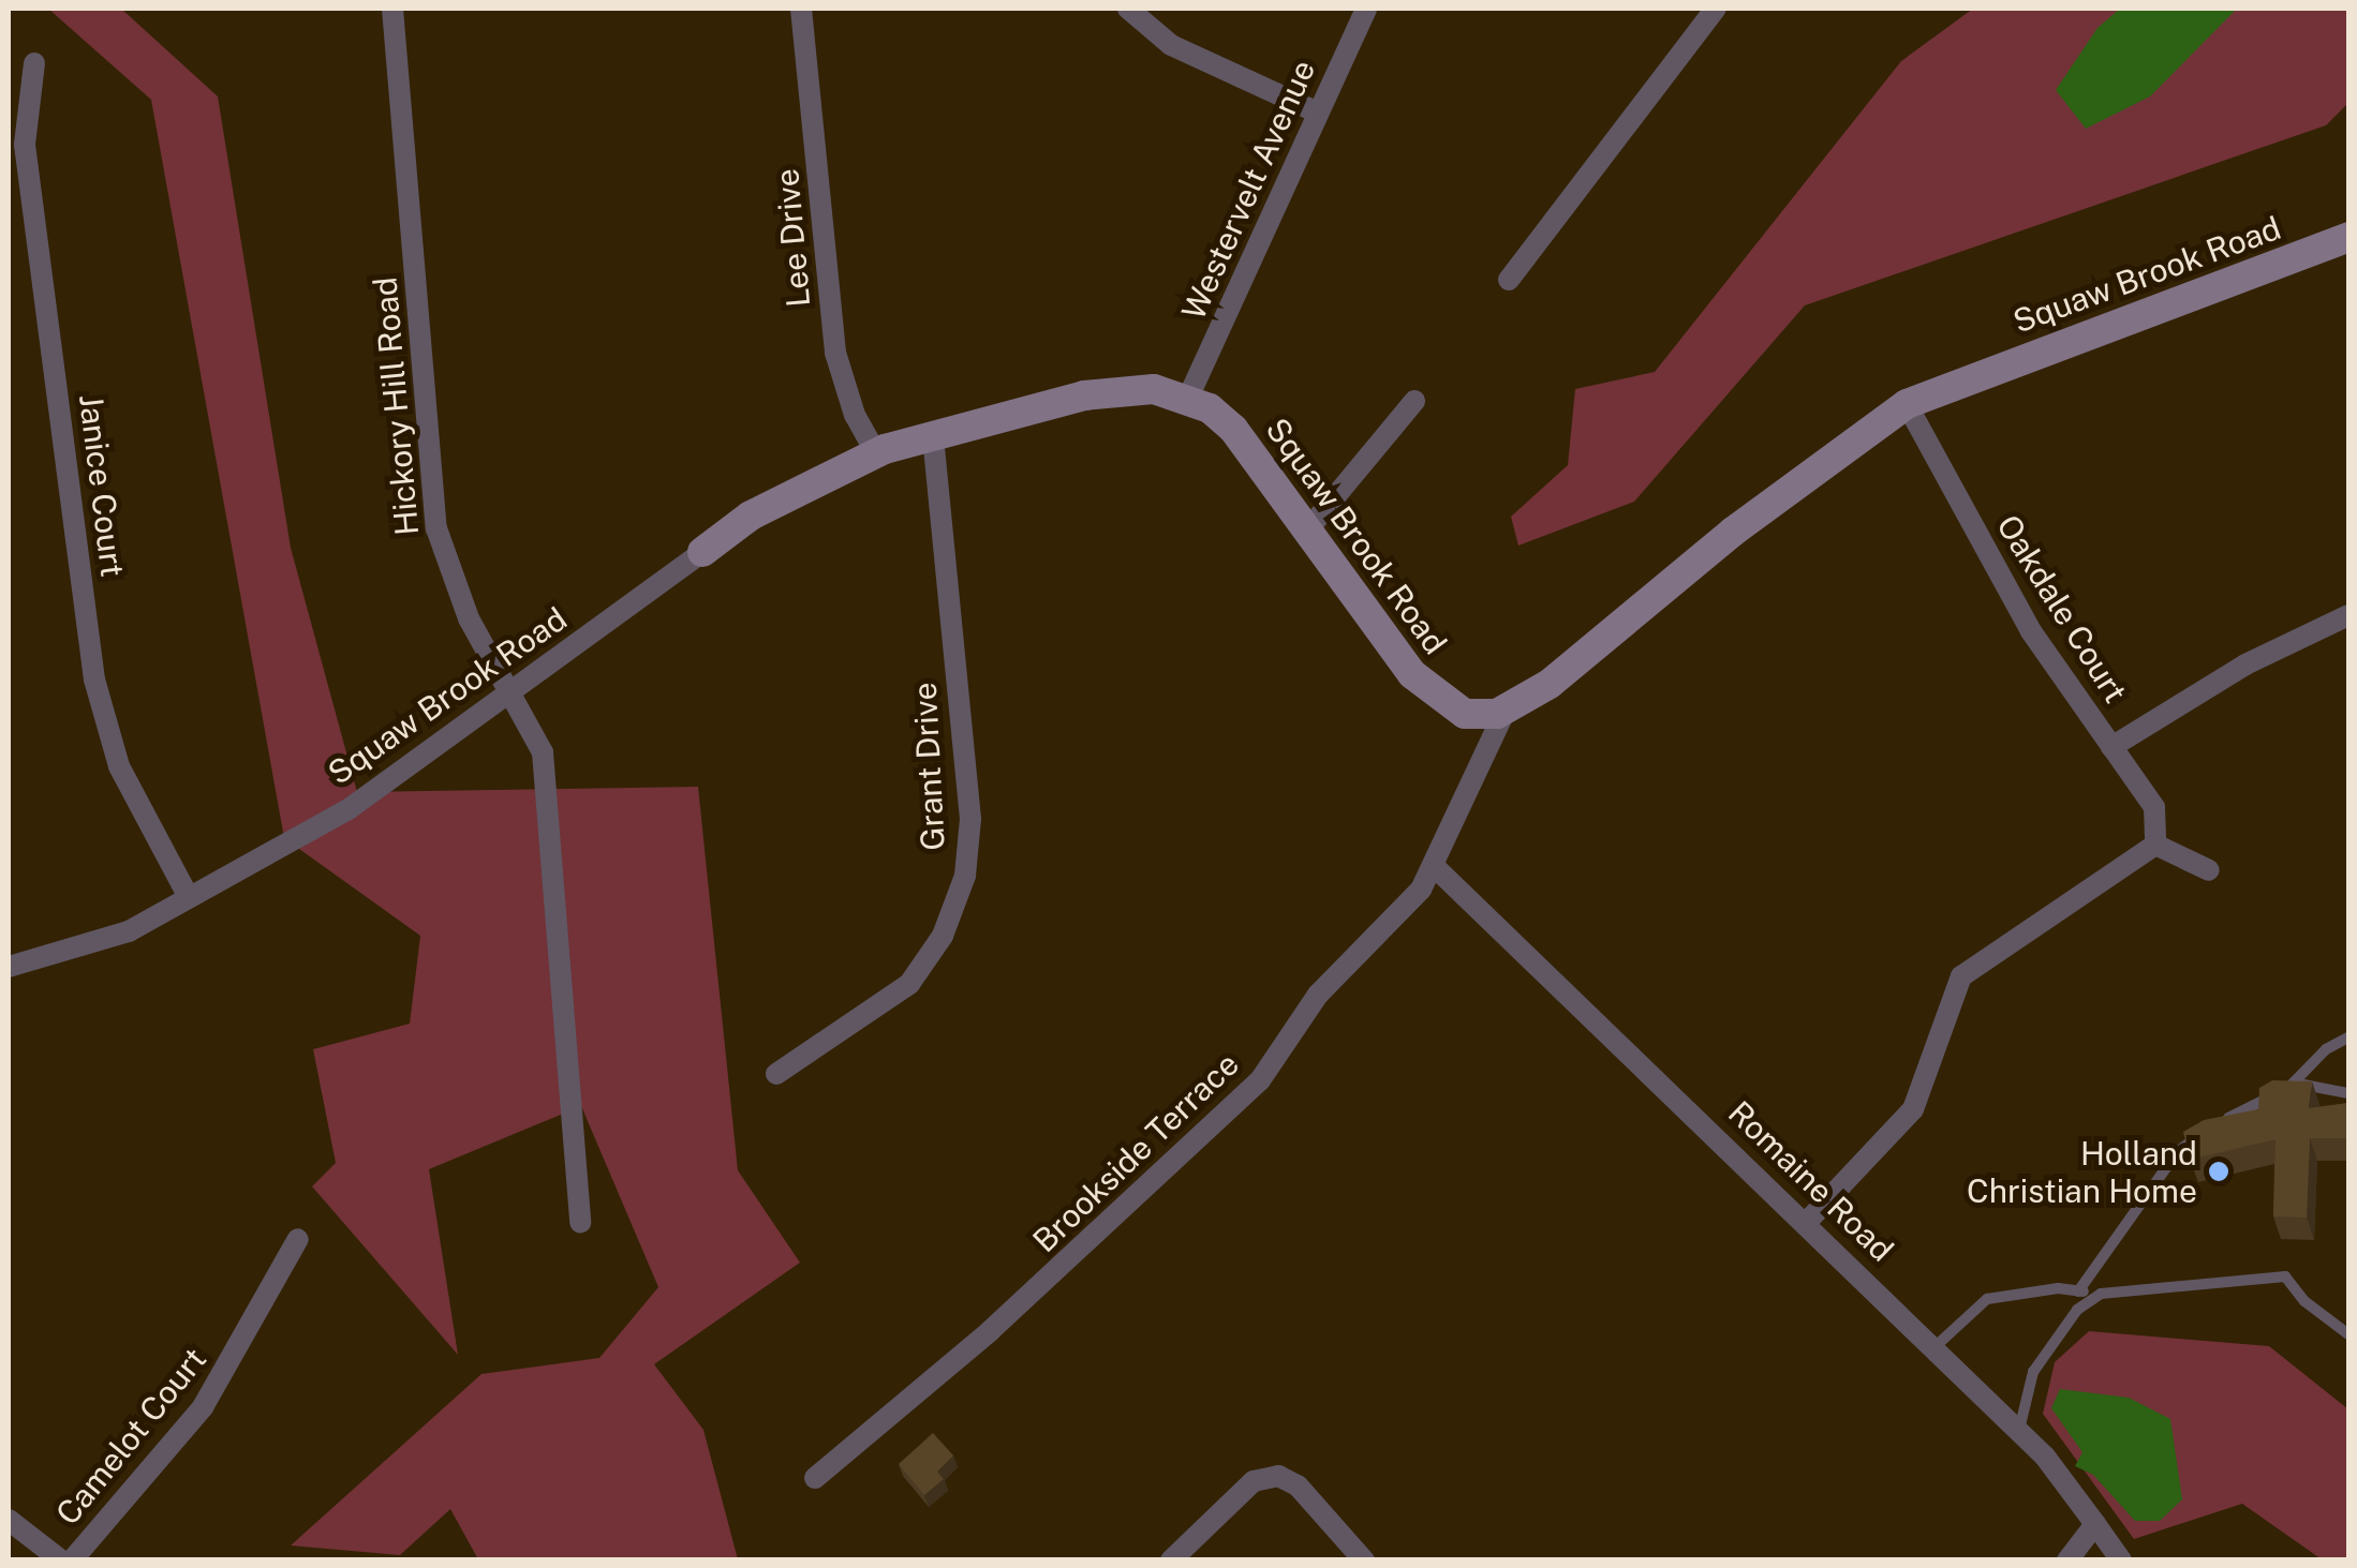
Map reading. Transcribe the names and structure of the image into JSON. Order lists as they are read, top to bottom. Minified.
{"streets":{"street":["Westervelt Avenue","Lee Drive","Squaw Brook Road","Hickory Hill Road","Janice Court","Oakdale Court","Grant Drive","Brookside Terrace","Romaine Road","Camelot Court"]},"crossings":[["Westervelt Avenue","Squaw Brook Road"],["Lee Drive","Squaw Brook Road"],["Squaw Brook Road","Hickory Hill Road"],["Squaw Brook Road","Janice Court"],["Squaw Brook Road","Oakdale Court"],["Squaw Brook Road","Grant Drive"],["Squaw Brook Road","Brookside Terrace"],["Brookside Terrace","Romaine Road"]],"places":["Holland Christian Home"]}
